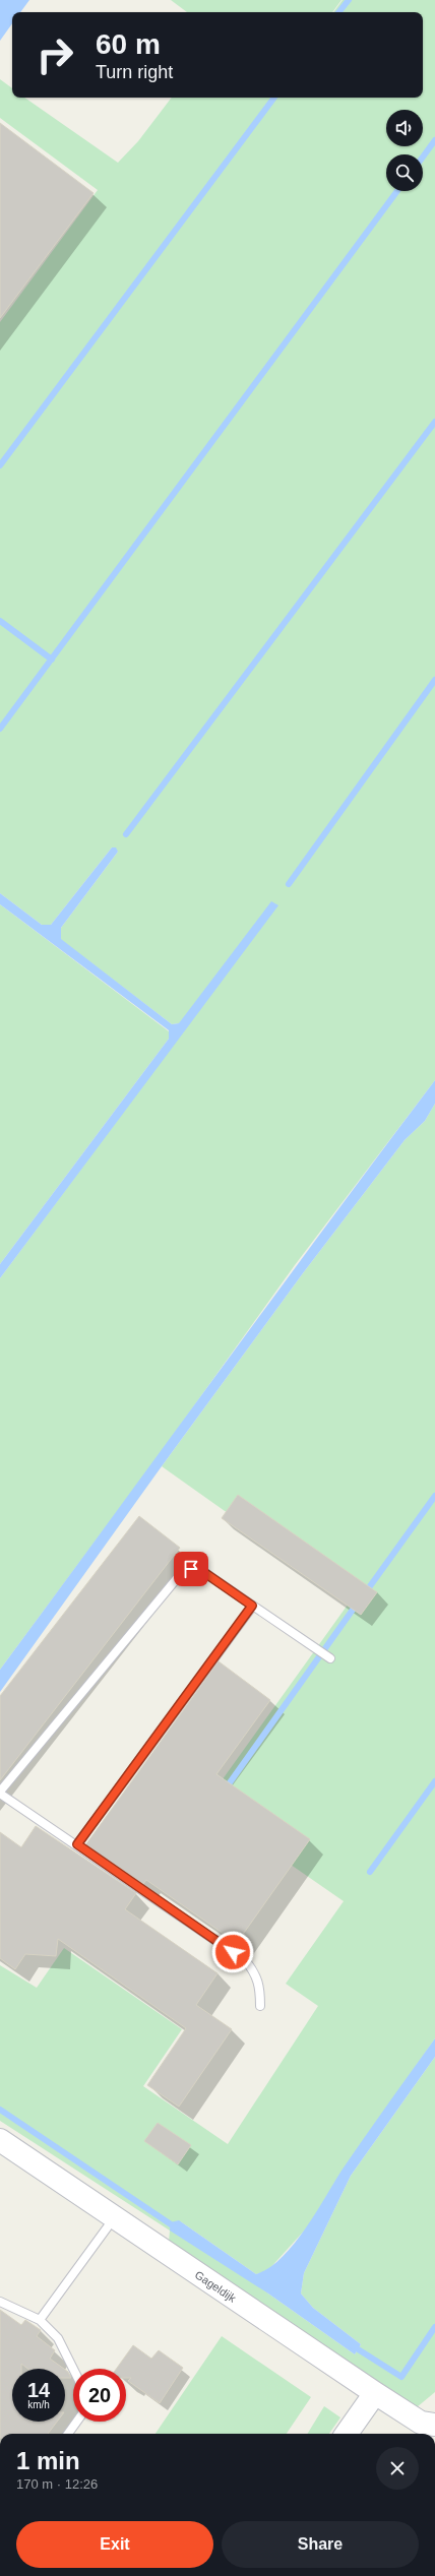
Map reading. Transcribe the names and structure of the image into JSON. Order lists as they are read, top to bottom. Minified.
{"streets":{"street":["Gageldijk"]},"page":{"turn":["60 m","Turn right"],"speed":"14 km/h","limit":"20","heading":["1 min","170 m · 12:26"],"buttons":["Exit","Share"]}}
